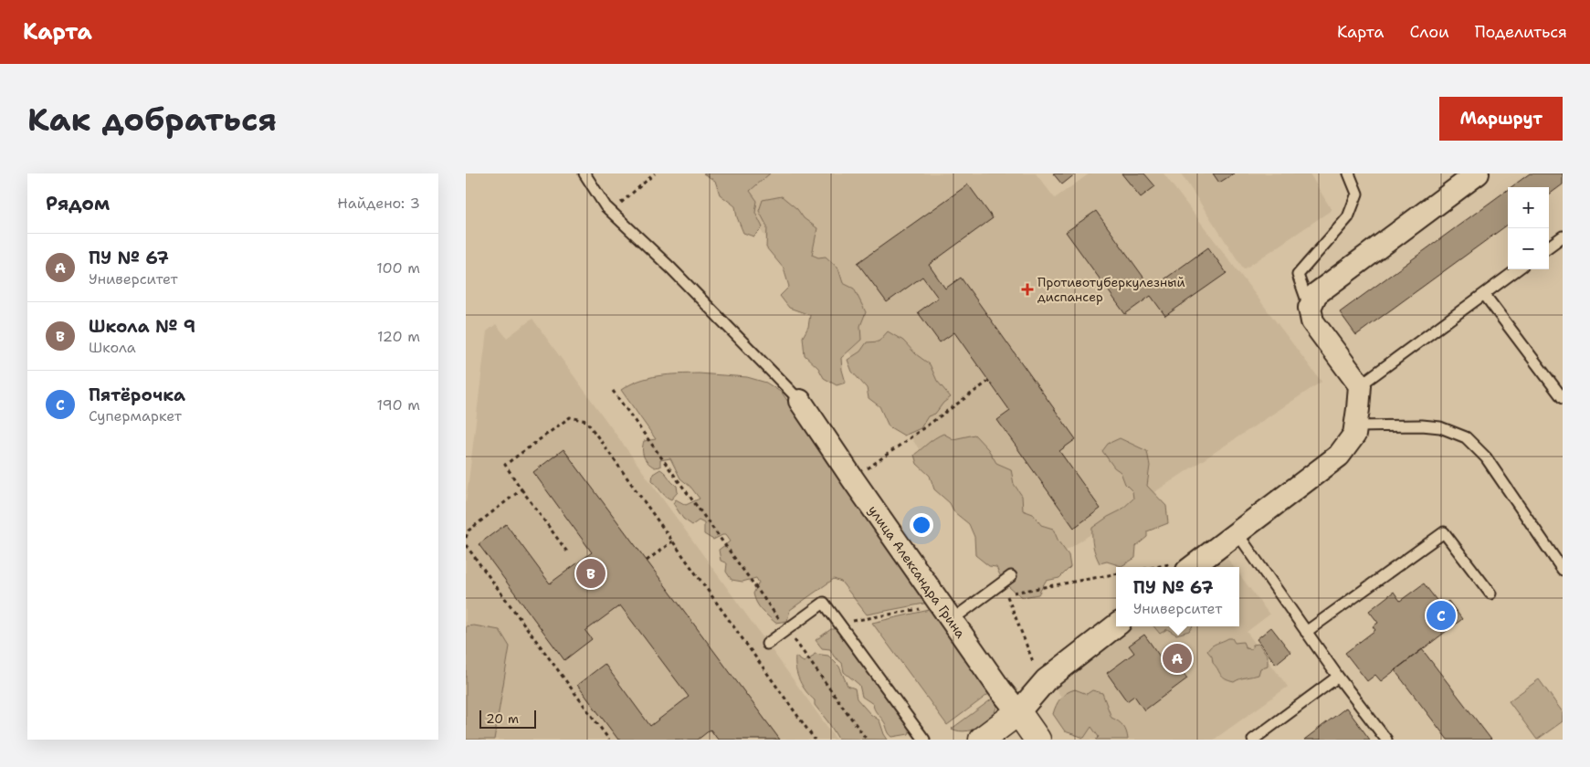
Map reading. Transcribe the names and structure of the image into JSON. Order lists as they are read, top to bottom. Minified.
{"streets":{"street":["улица Александра Грина"]},"places":{"health":["Противотуберкулезный диспансер"]},"scale_bar":"20 m","page":{"header":"Карта","nav":["Карта","Слои","Поделиться"],"buttons":"Маршрут","title":"Как добраться","heading":["Рядом","Найдено: 3"],"map_buttons":["+","−"],"list":[{"mark":"A","name":"ПУ № 67","note":"Университет","value":"100 m"},{"mark":"B","name":"Школа № 9","note":"Школа","value":"120 m"},{"mark":"C","name":"Пятёрочка","note":"Супермаркет","value":"190 m"}],"pins":["B","C","A"],"popup":["ПУ № 67","Университет"],"scale":"20 m"}}
